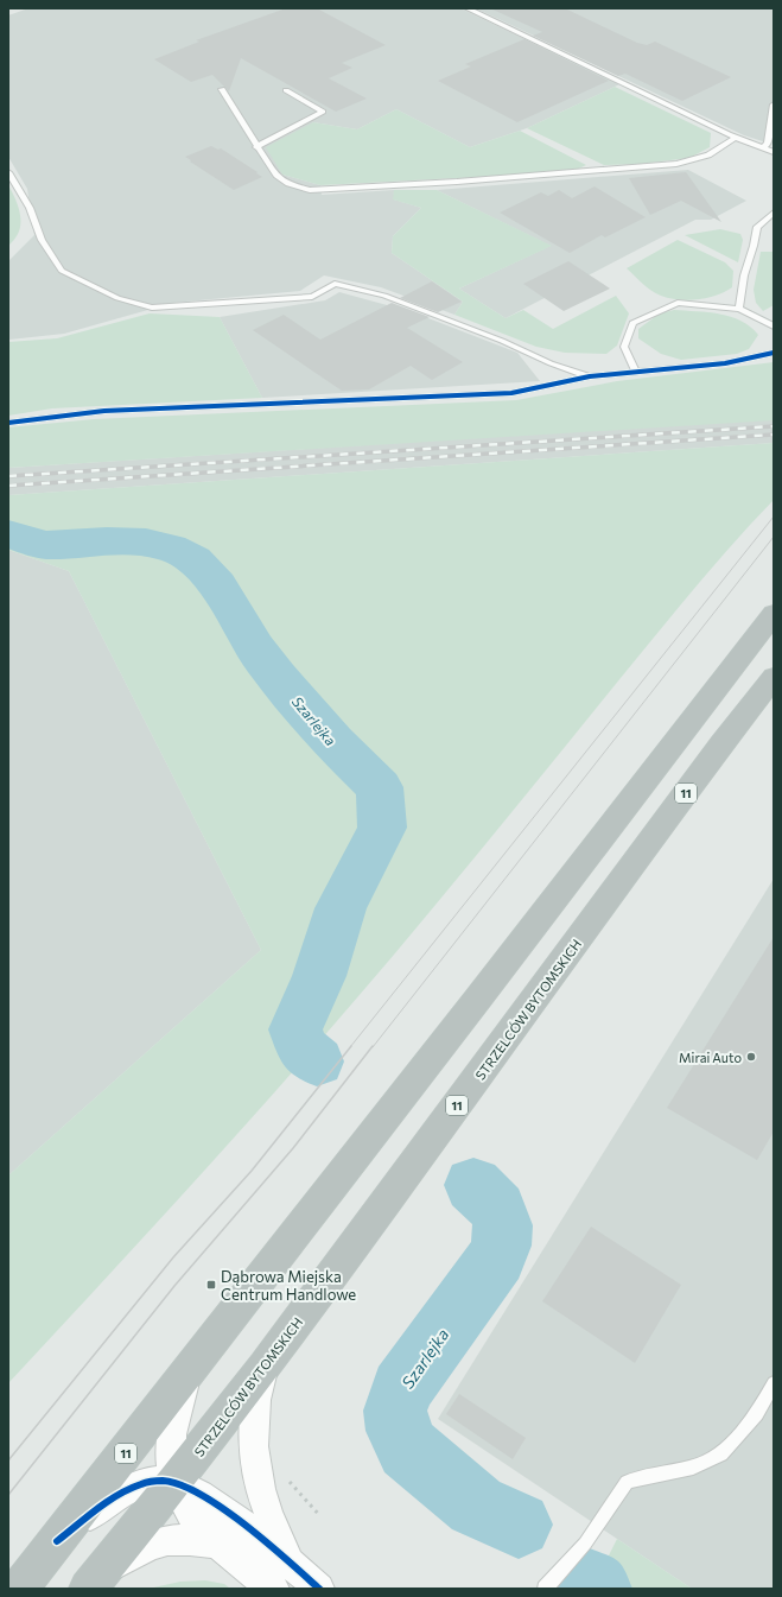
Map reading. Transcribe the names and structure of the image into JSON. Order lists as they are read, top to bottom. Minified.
{"streets":{"highway":["11","STRZELCÓW BYTOMSKICH"]},"water":["Szarlejka"],"places":{"other":["Mirai Auto"],"transit":["Dąbrowa Miejska Centrum Handlowe"]}}
